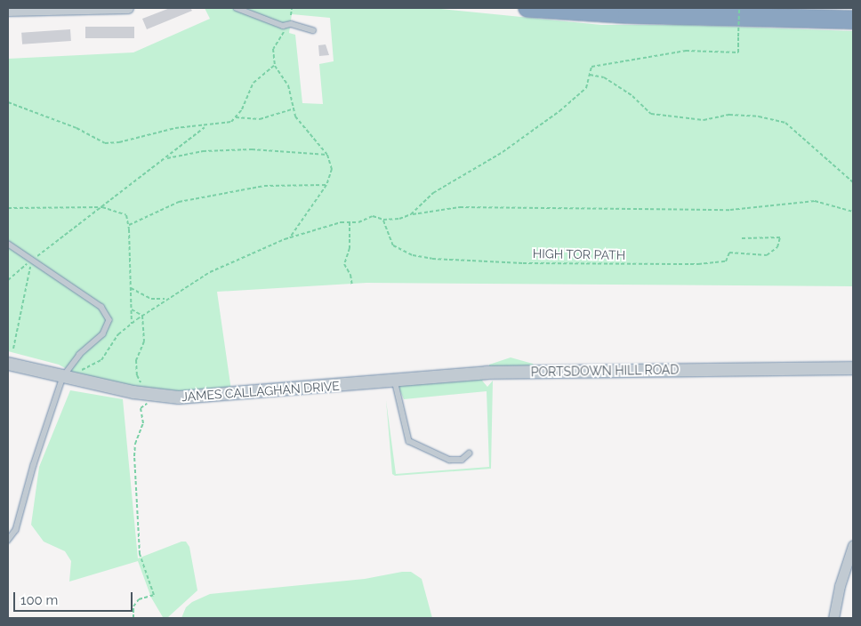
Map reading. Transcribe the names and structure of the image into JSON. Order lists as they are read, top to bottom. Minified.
{"streets":{"street":["PORTSDOWN HILL ROAD","JAMES CALLAGHAN DRIVE"],"path":["HIGH TOR PATH"]},"crossings":[["PORTSDOWN HILL ROAD","JAMES CALLAGHAN DRIVE"]],"scale_bar":"100 m"}
